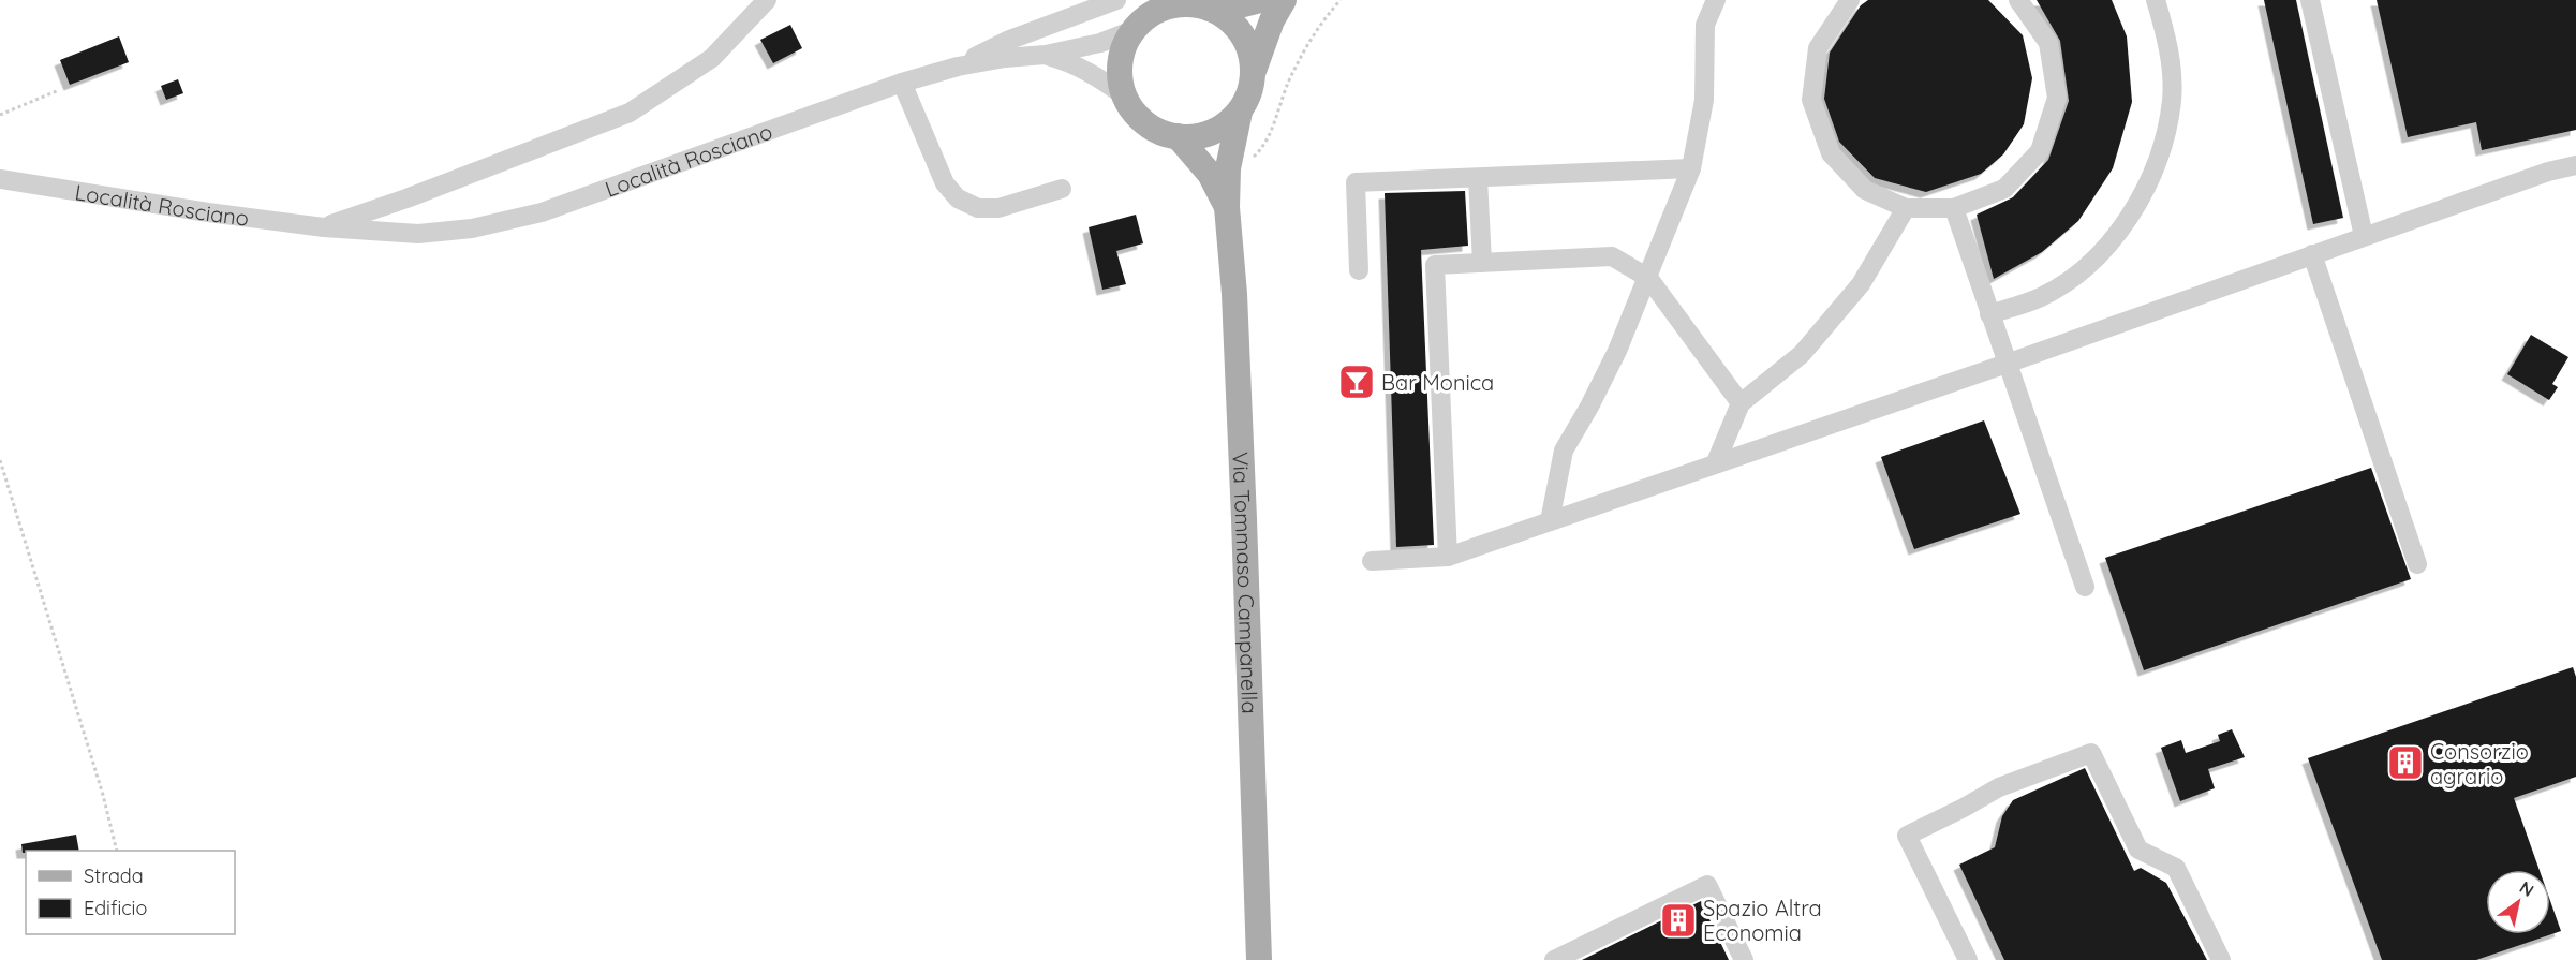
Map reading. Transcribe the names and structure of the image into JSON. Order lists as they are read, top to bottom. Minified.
{"streets":{"main road":["Via Tommaso Campanella"],"street":["Località Rosciano"]},"crossings":[["Località Rosciano","Via Tommaso Campanella"]],"places":{"bar":["Bar Monica"],"building":["Consorzio agrario","Spazio Altra Economia"]},"legend":["Strada","Edificio"],"north":"top right"}
